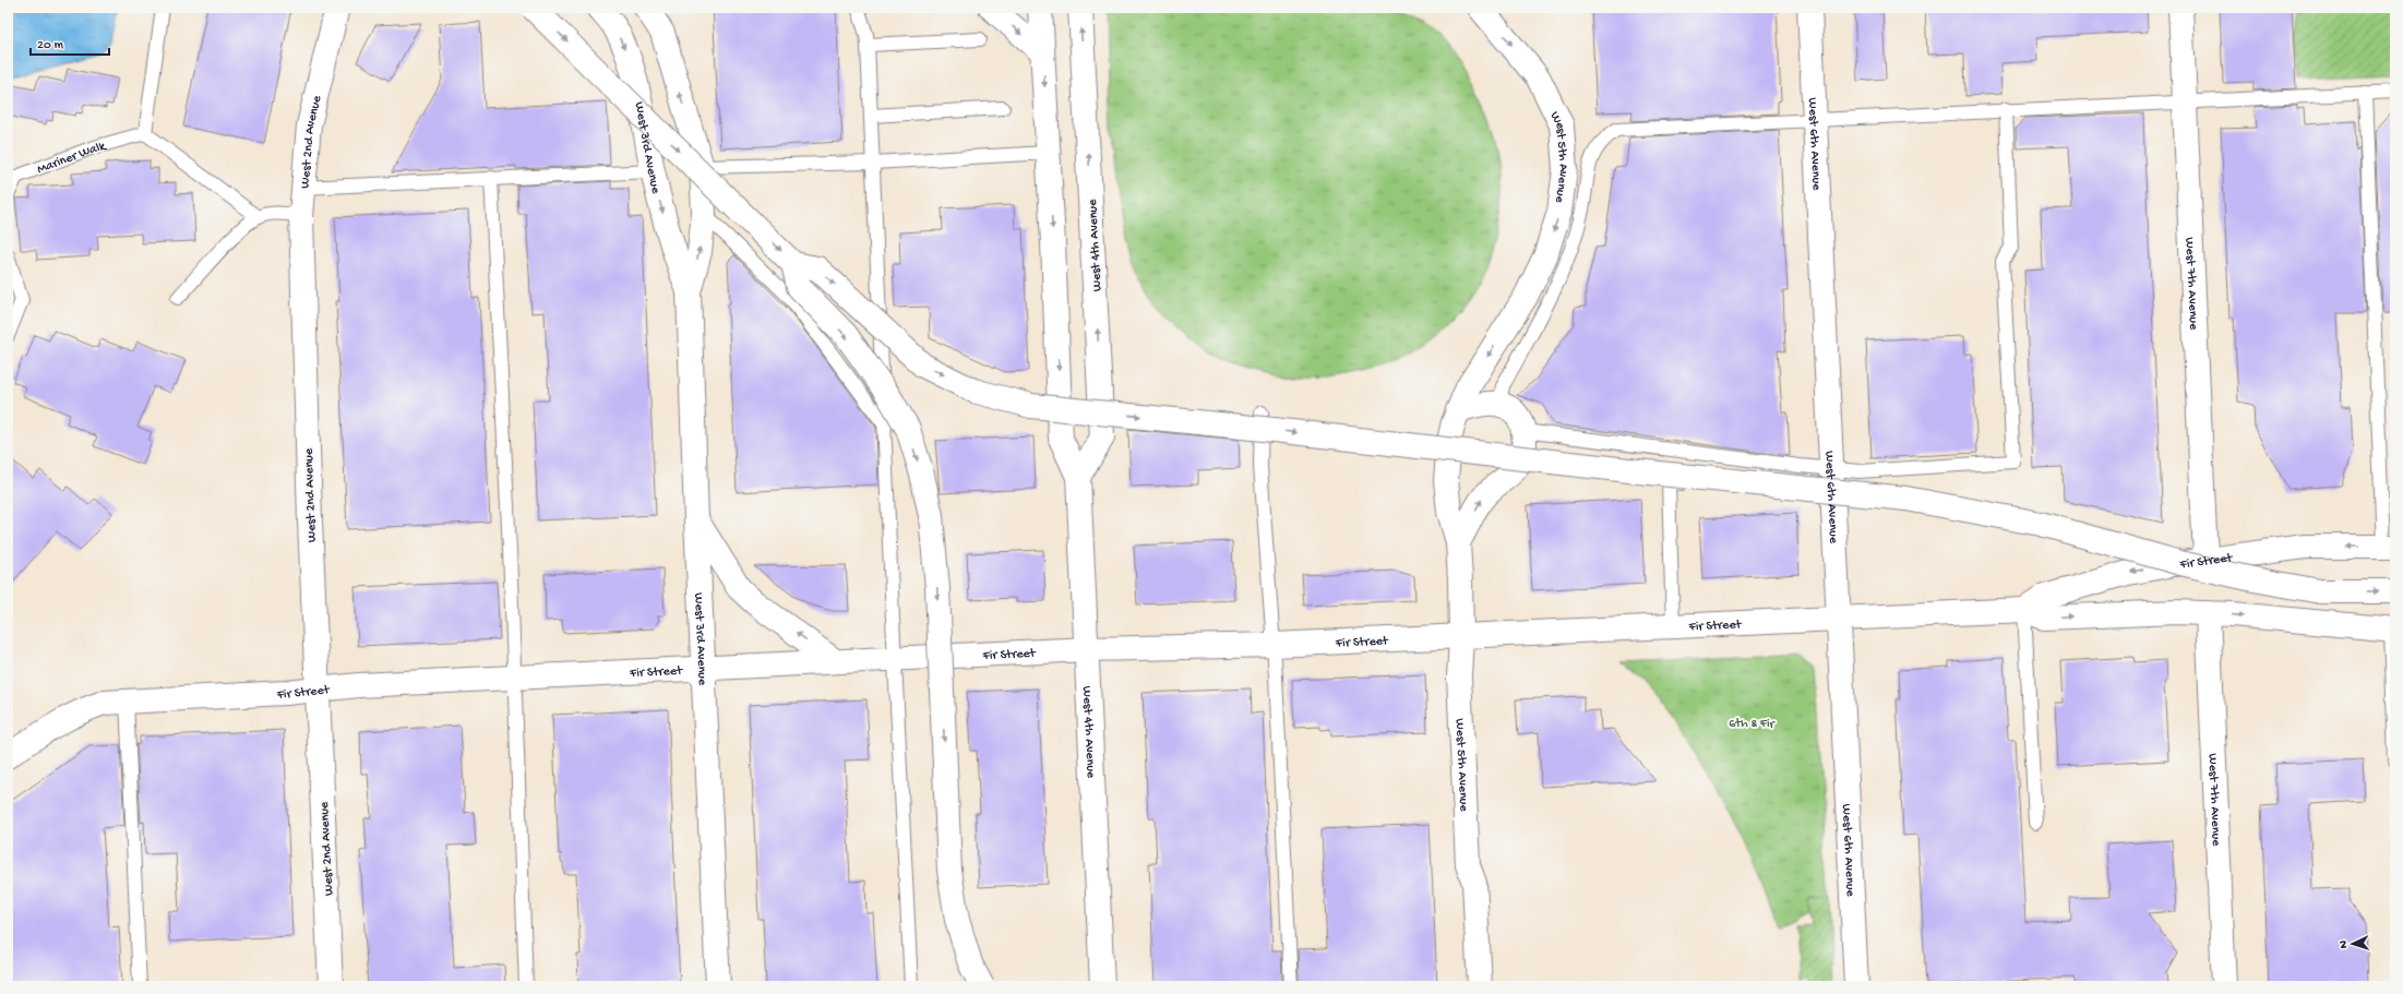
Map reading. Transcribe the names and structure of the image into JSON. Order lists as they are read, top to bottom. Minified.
{"streets":{"main road":["West 2nd Avenue","West 6th Avenue","West 3rd Avenue","West 5th Avenue","West 4th Avenue","West 7th Avenue","Fir Street"],"lane":["Mariner Walk"]},"crossings":[["West 2nd Avenue","Fir Street"],["West 6th Avenue","Fir Street"],["West 3rd Avenue","Fir Street"],["West 5th Avenue","Fir Street"],["West 4th Avenue","Fir Street"],["West 7th Avenue","Fir Street"]],"one_way":["West 5th Avenue"],"parks":["6th & Fir"],"scale_bar":"20 m","north":"left"}
